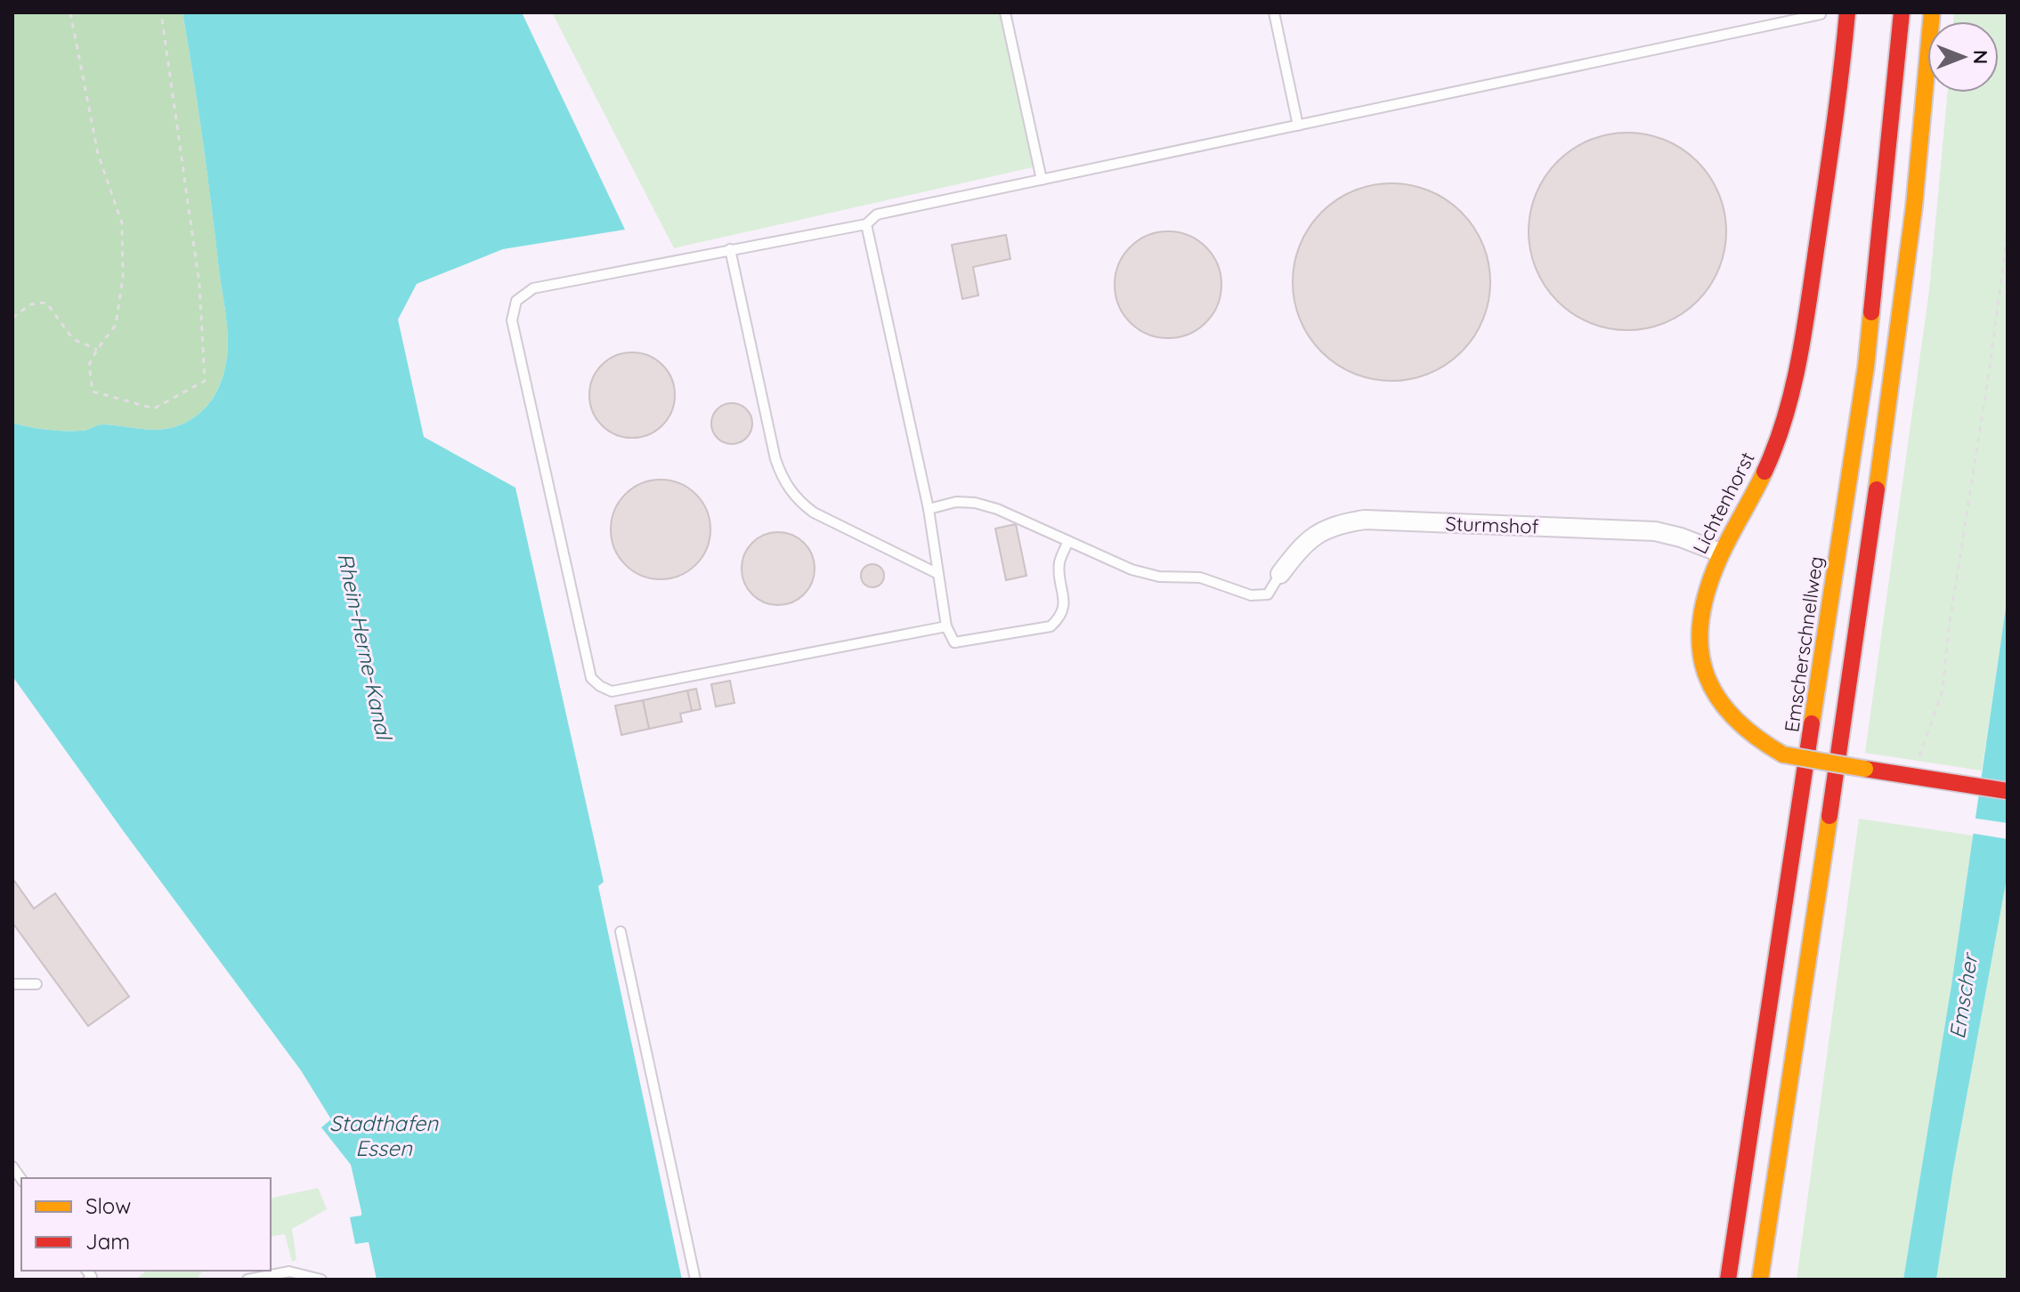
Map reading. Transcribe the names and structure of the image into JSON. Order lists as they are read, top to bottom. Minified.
{"streets":{"main road":["Lichtenhorst","Emscherschnellweg"],"street":["Sturmshof"]},"crossings":[["Lichtenhorst","Sturmshof"]],"water":["Rhein-Herne-Kanal","Emscher","Stadthafen Essen"],"legend":["Slow","Jam"],"north":"right"}
